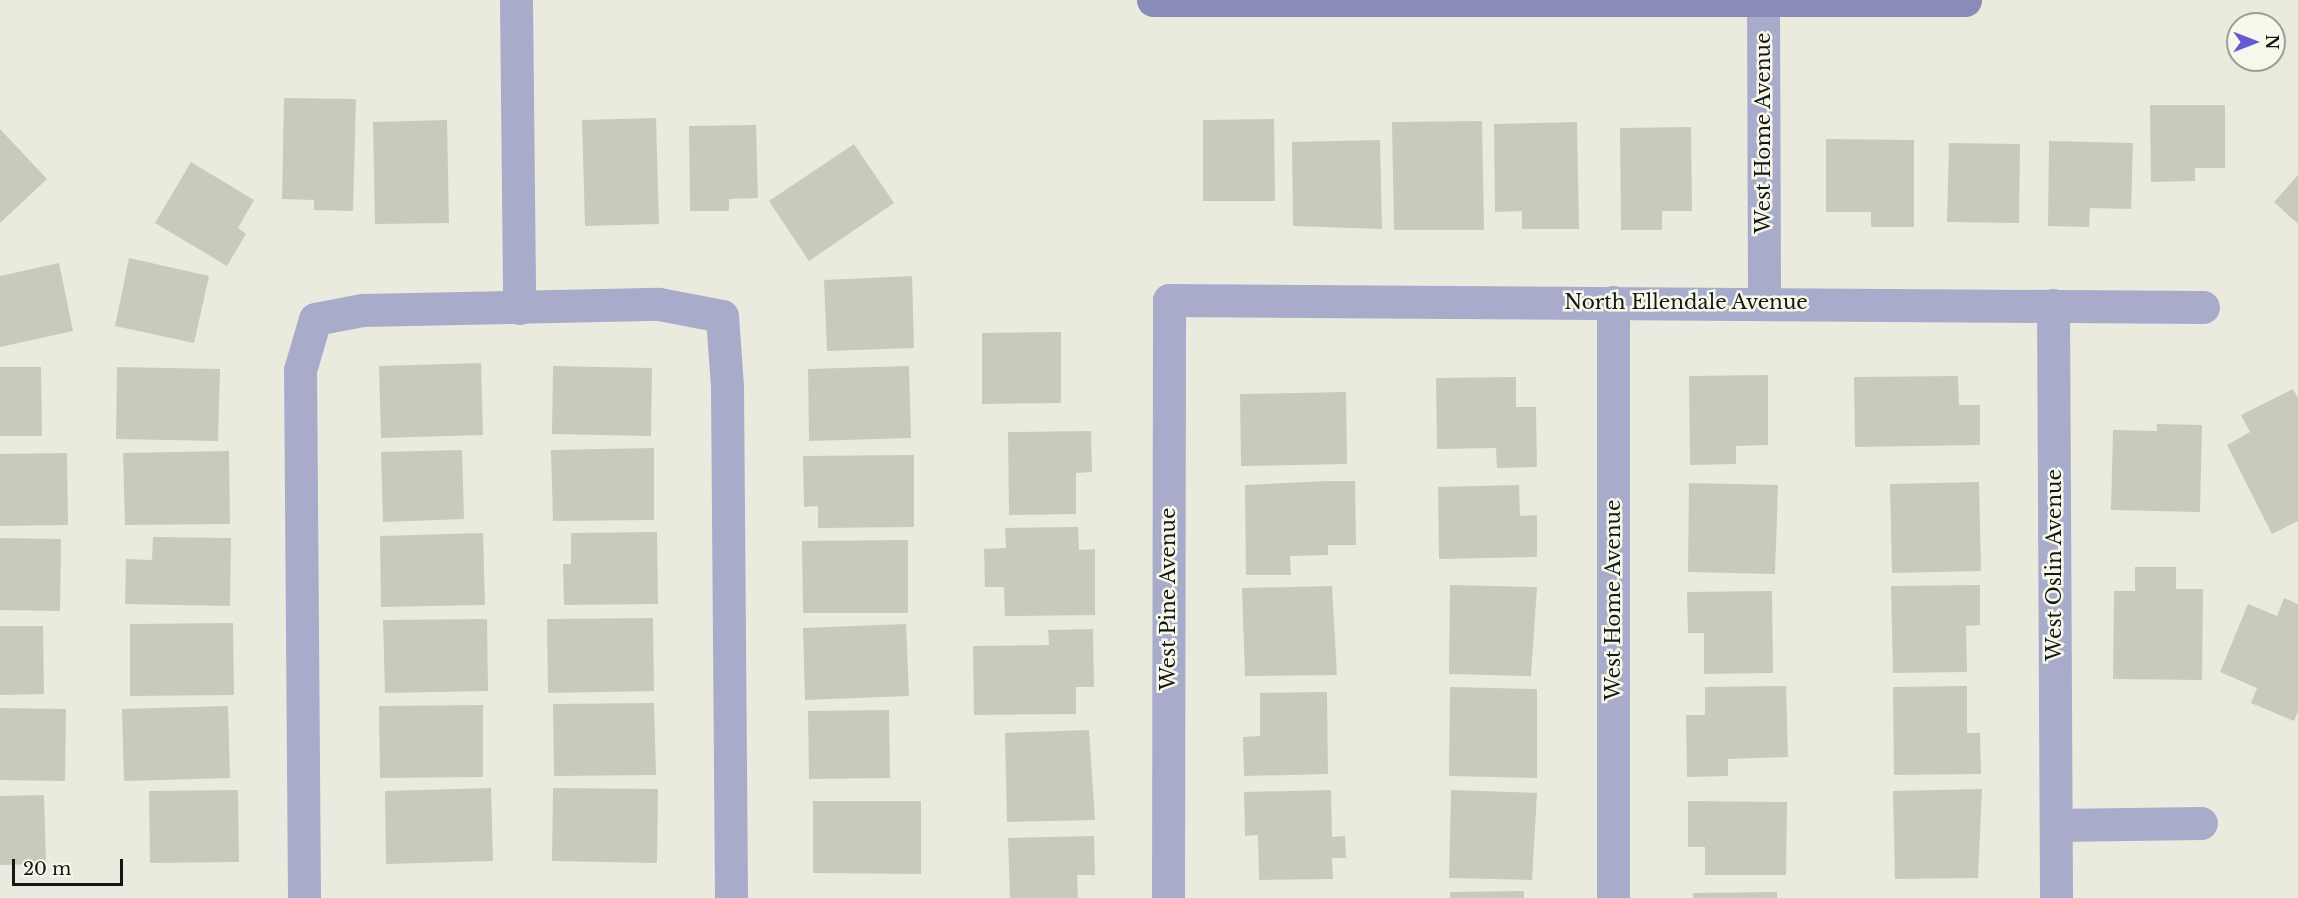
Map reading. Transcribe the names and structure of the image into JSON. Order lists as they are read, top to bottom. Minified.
{"streets":{"street":["West Home Avenue","North Ellendale Avenue","West Oslin Avenue","West Pine Avenue"]},"crossings":[["West Home Avenue","North Ellendale Avenue"],["North Ellendale Avenue","West Oslin Avenue"],["North Ellendale Avenue","West Pine Avenue"]],"scale_bar":"20 m","north":"right"}
